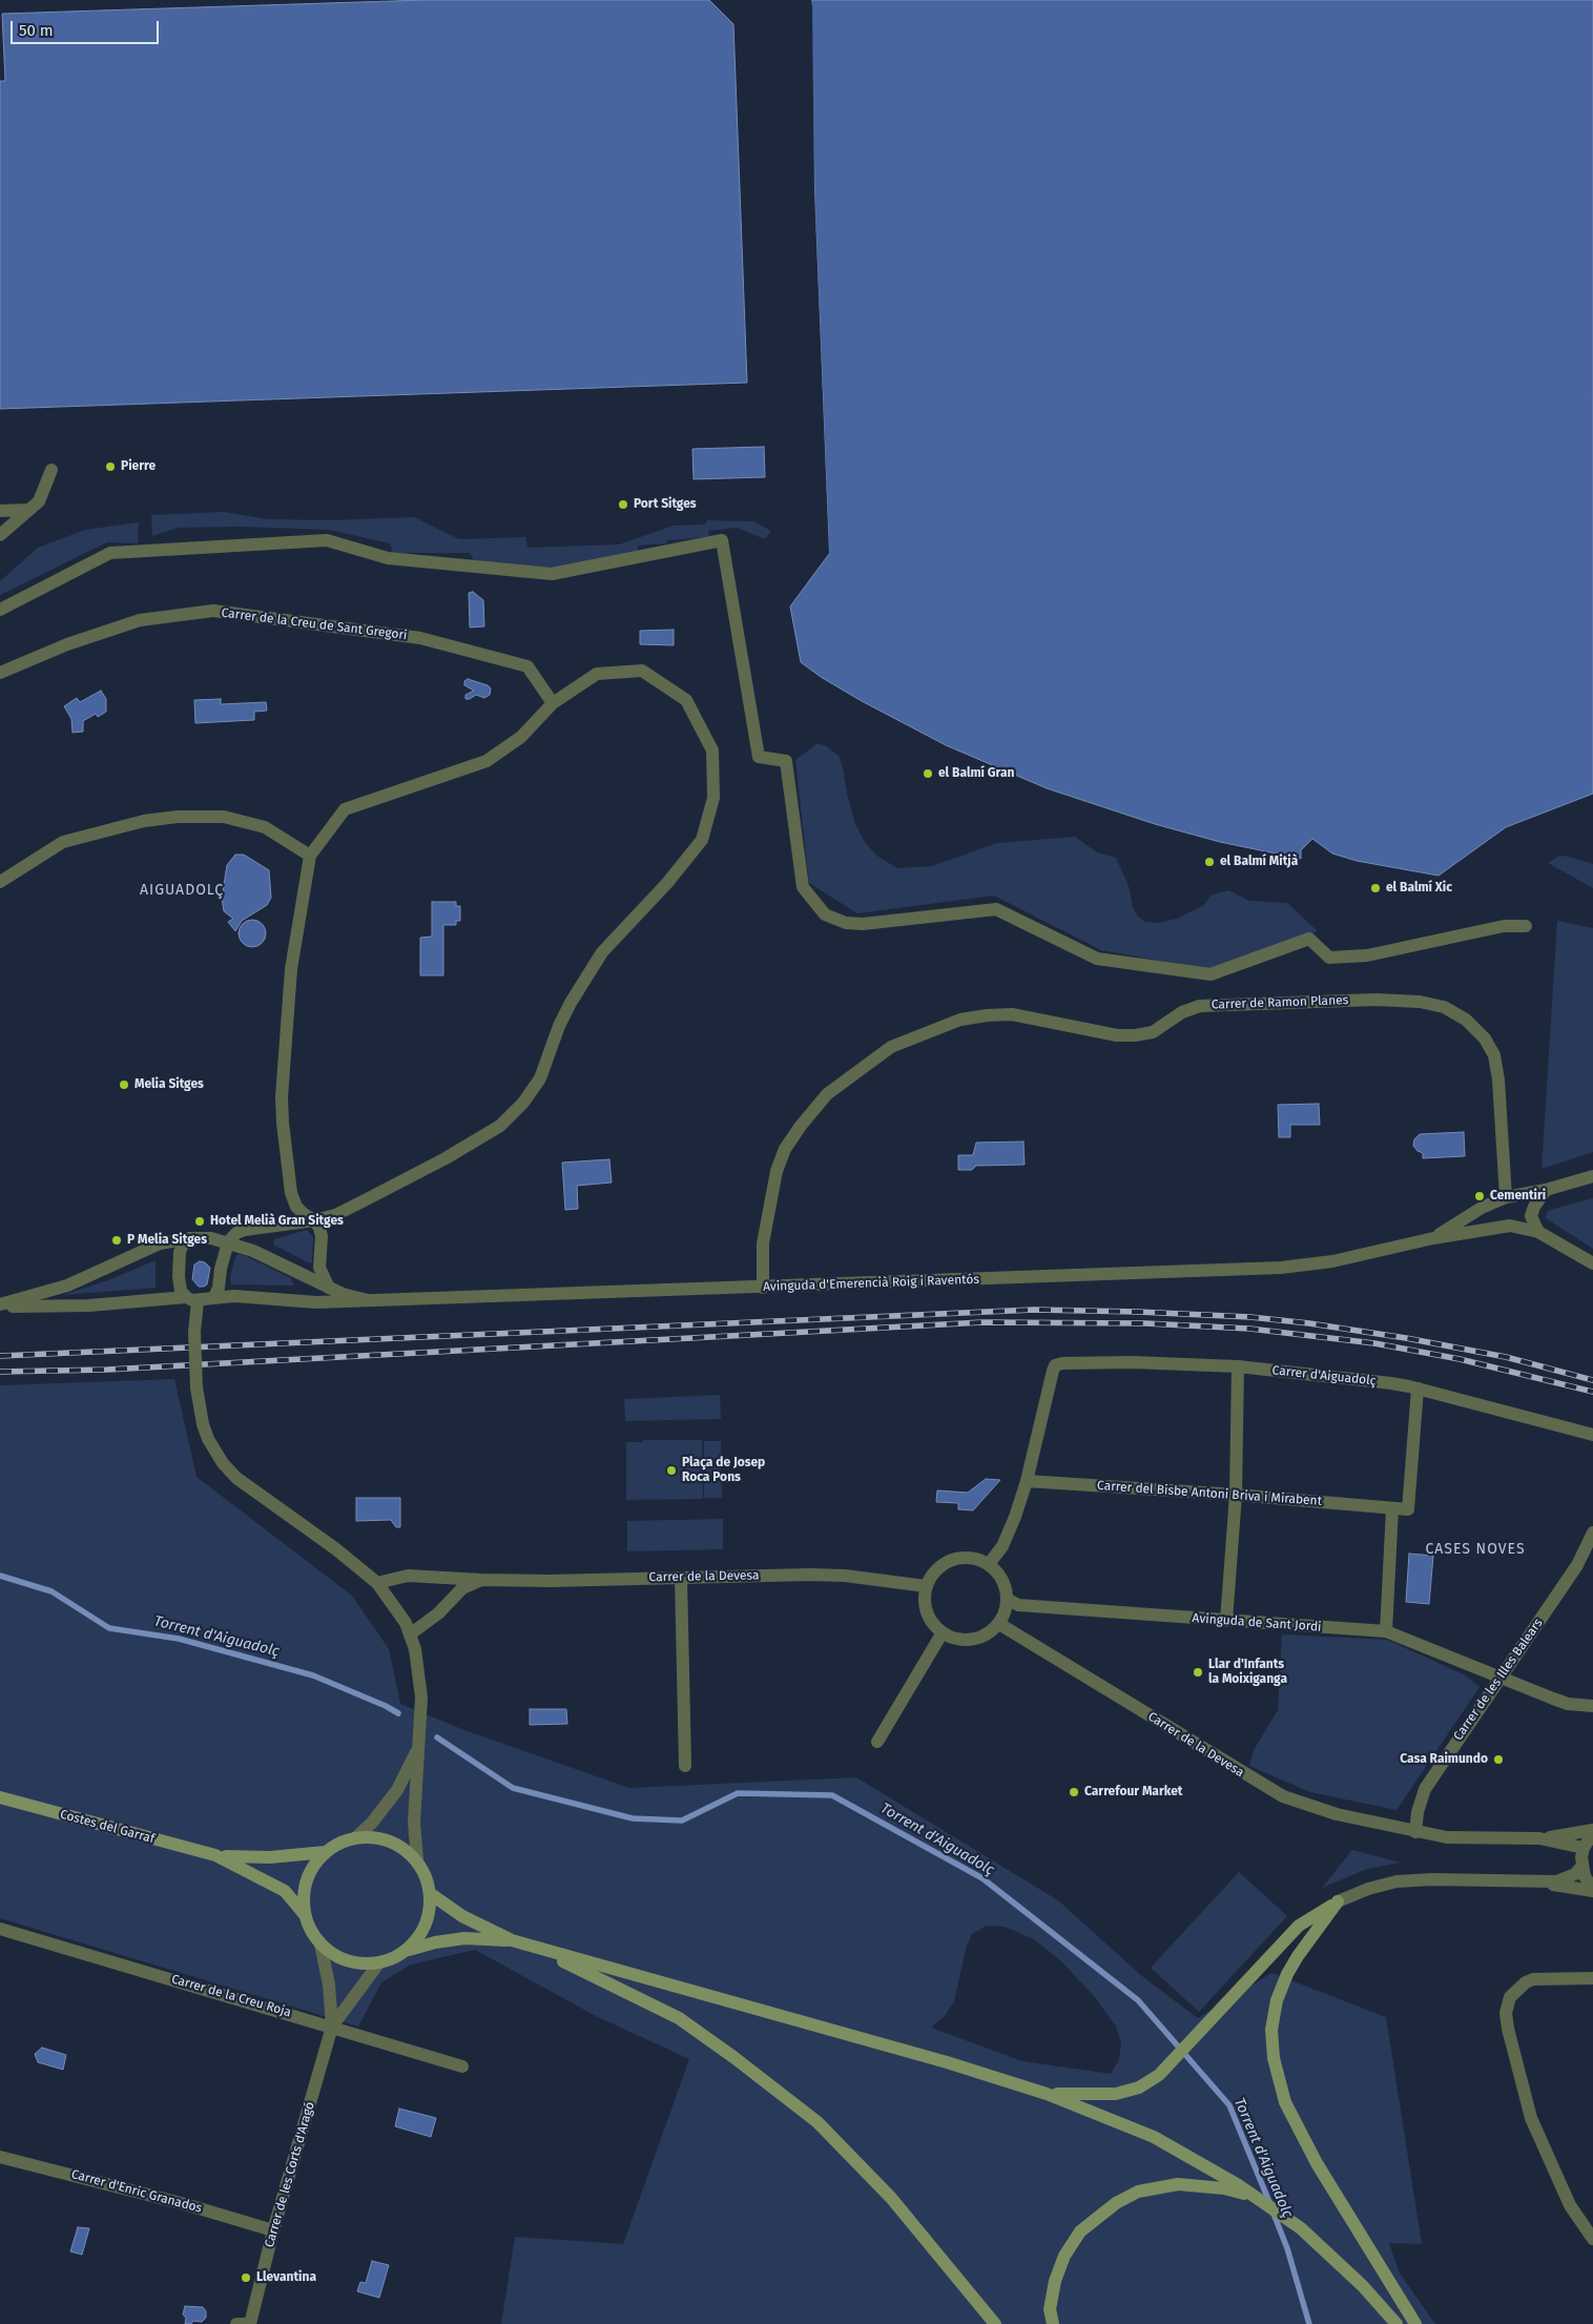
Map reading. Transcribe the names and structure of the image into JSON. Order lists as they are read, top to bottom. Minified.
{"streets":{"main road":["Costes del Garraf"],"street":["Carrer de la Creu de Sant Gregori","Carrer de Ramon Planes","Avinguda d'Emerencià Roig i Raventós","Carrer d'Aiguadolç","Carrer del Bisbe Antoni Briva i Mirabent","Carrer de la Devesa","Avinguda de Sant Jordi","Carrer de les Illes Balears","Carrer de la Creu Roja","Carrer de les Corts d'Aragó","Carrer d'Enric Granados"]},"crossings":[["Carrer de Ramon Planes","Avinguda d'Emerencià Roig i Raventós"],["Carrer d'Aiguadolç","Carrer del Bisbe Antoni Briva i Mirabent"],["Carrer de la Devesa","Avinguda de Sant Jordi"],["Carrer de la Devesa","Carrer de les Illes Balears"],["Avinguda de Sant Jordi","Carrer de les Illes Balears"],["Carrer de la Creu Roja","Carrer de les Corts d'Aragó"],["Carrer de les Corts d'Aragó","Carrer d'Enric Granados"]],"districts":["AIGUADOLÇ","CASES NOVES"],"water":["Torrent d'Aiguadolç"],"places":["Pierre","Port Sitges","el Balmí Gran","el Balmí Mitjà","el Balmí Xic","Melia Sitges","Cementiri","Hotel Melià Gran Sitges","P Melia Sitges","Plaça de Josep Roca Pons","Llar d'Infants la Moixiganga","Casa Raimundo","Carrefour Market","Llevantina"],"scale_bar":"50 m"}
